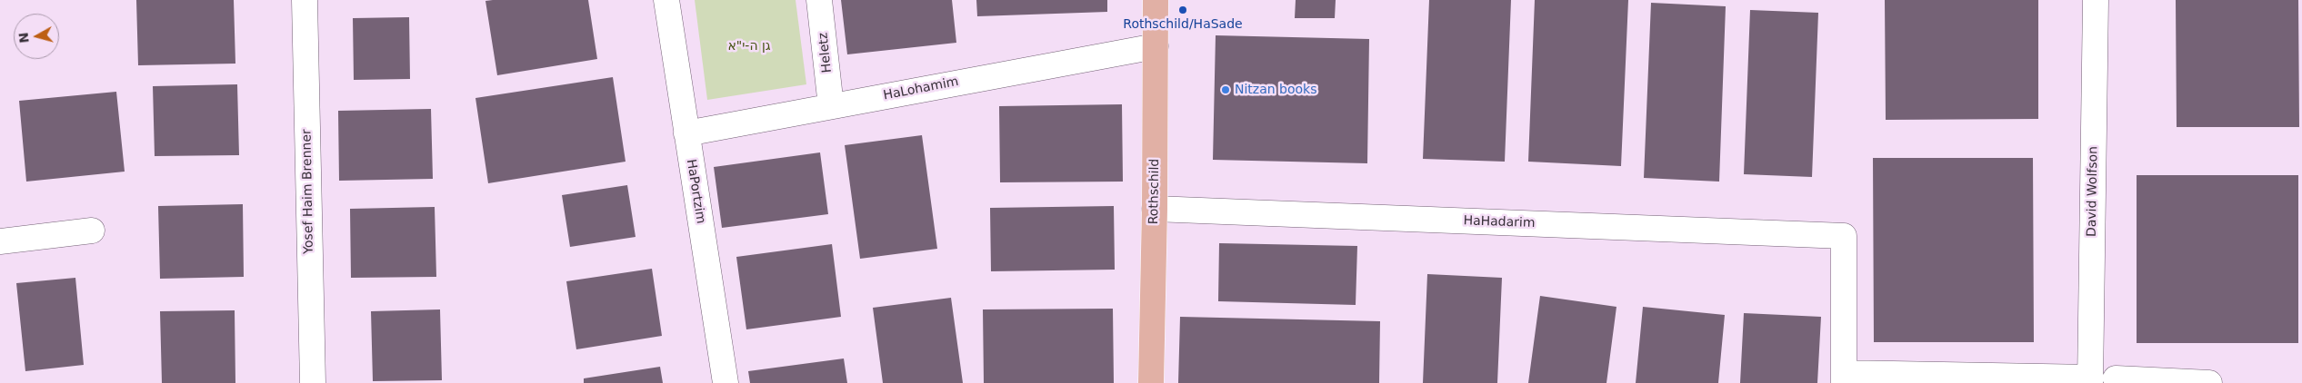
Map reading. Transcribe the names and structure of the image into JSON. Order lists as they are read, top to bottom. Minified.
{"streets":{"main road":["Rothschild"],"street":["Heletz","HaLohamim","Yosef Haim Brenner","HaPortzim","David Wolfson","HaHadarim"]},"crossings":[["Heletz","HaLohamim"],["HaLohamim","HaPortzim"],["HaLohamim","Rothschild"],["Rothschild","HaHadarim"]],"parks":["גן ה-י\"א"],"places":["Rothschild/HaSade","Nitzan books"],"north":"left"}
